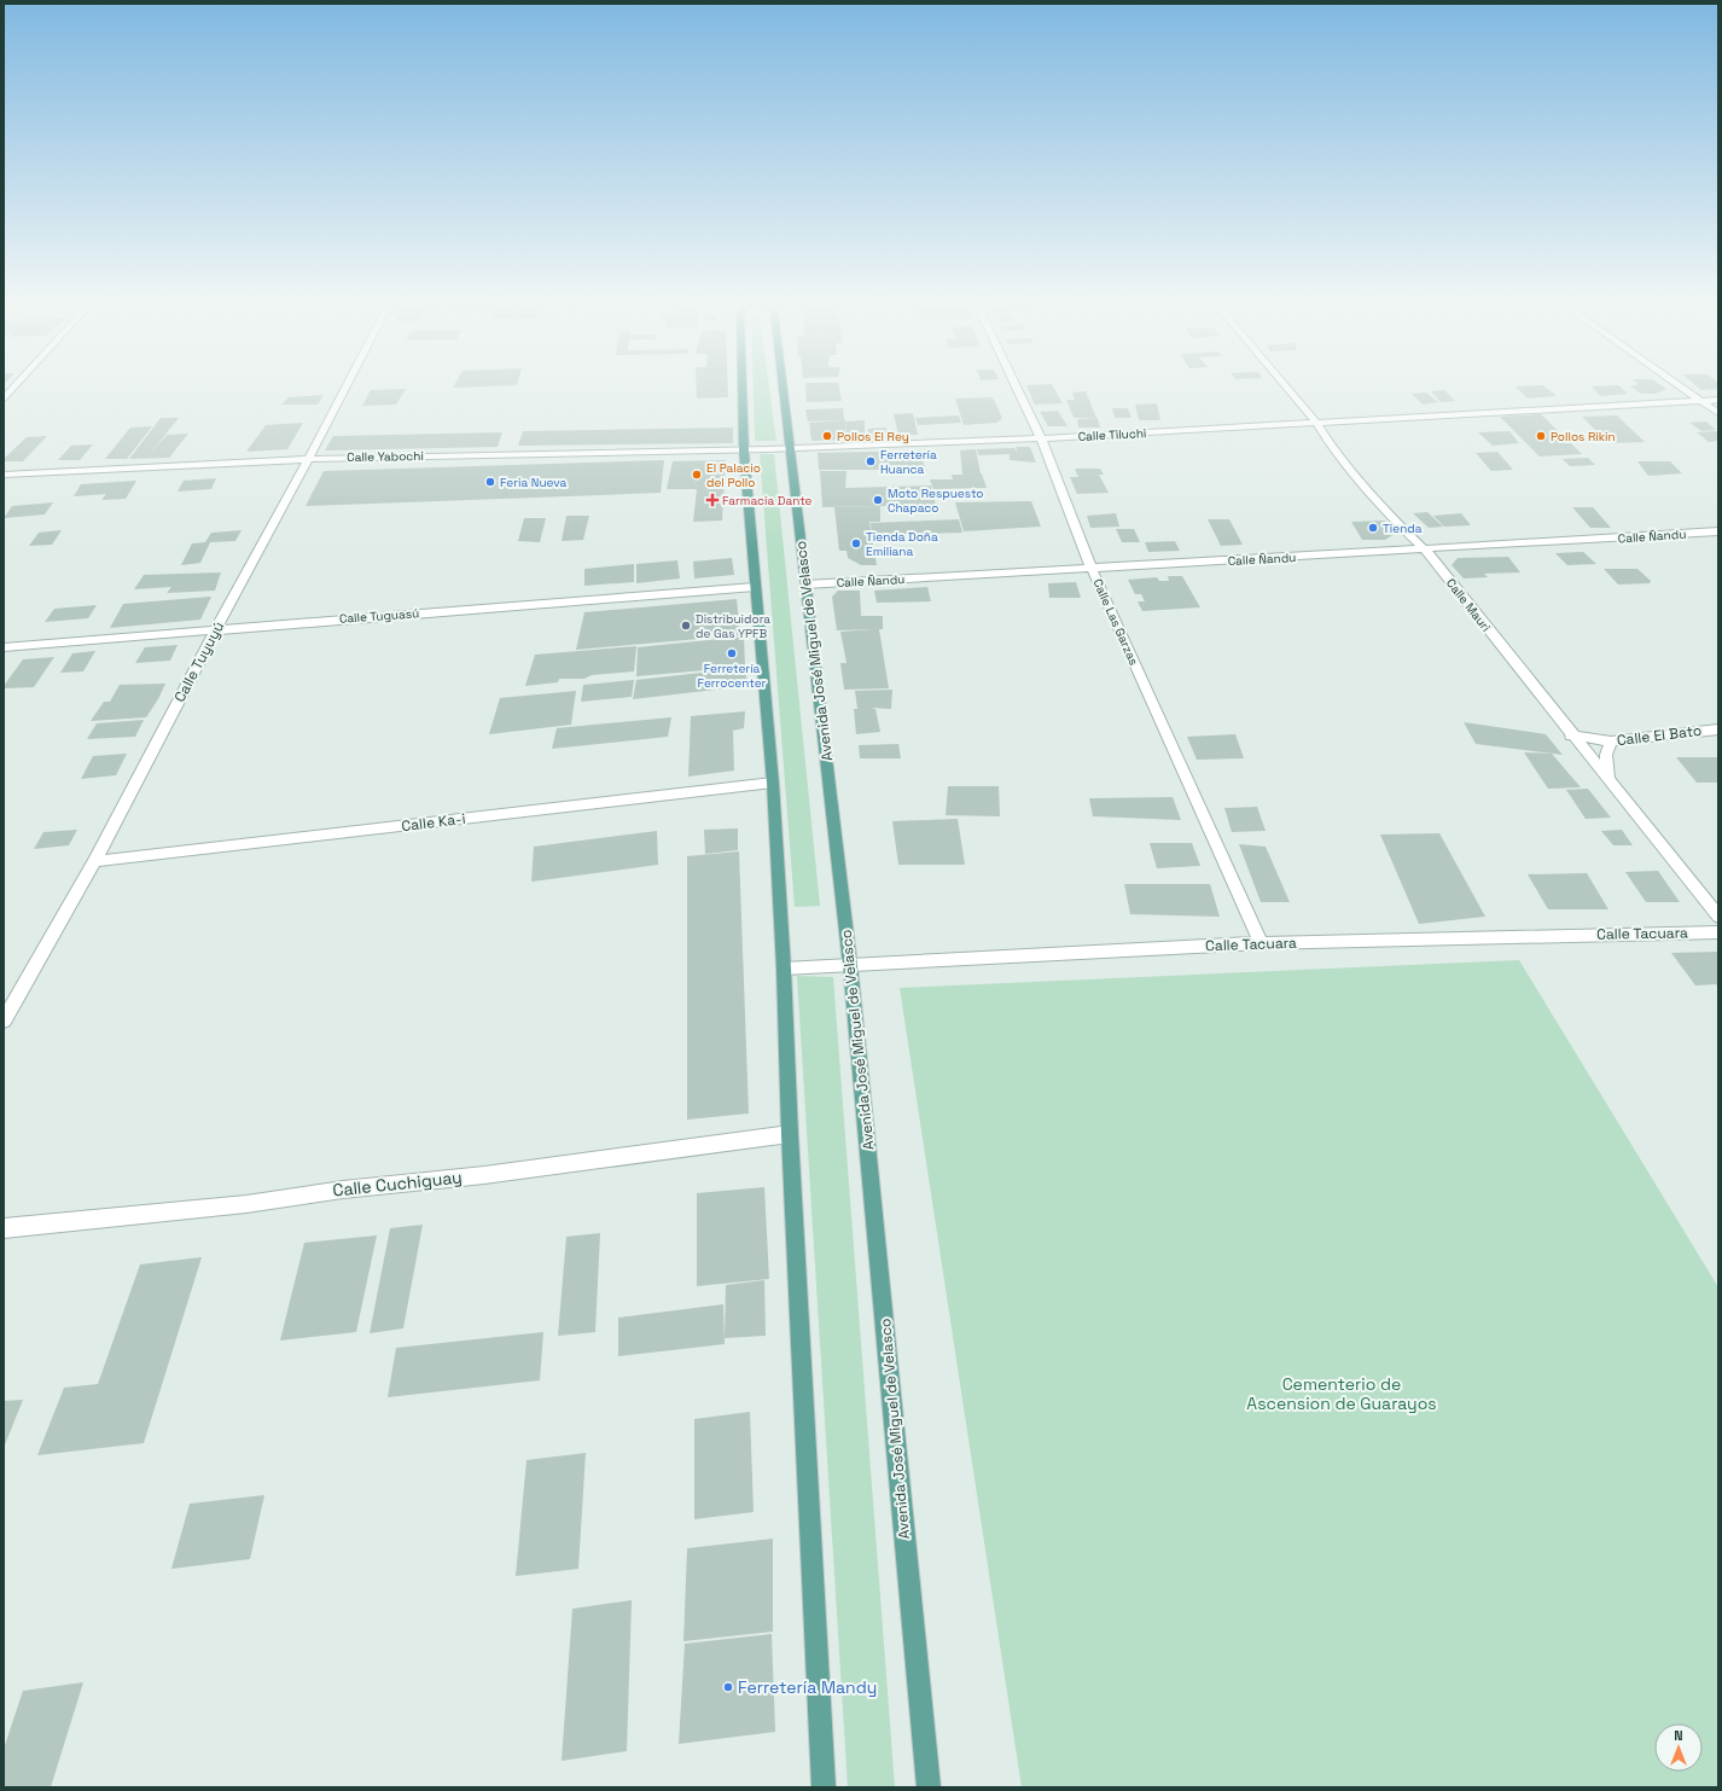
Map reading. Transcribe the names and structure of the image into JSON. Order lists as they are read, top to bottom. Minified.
{"streets":{"main road":["Avenida José Miguel de Velasco"],"street":["Calle Tiluchi","Calle Yabochi","Calle Ñandu","Calle Mauri","Calle Tuguasú","Calle Las Garzas","Calle Tuyuyú","Calle El Bato","Calle Ka-i","Calle Tacuara","Calle Cuchiguay"]},"crossings":[["Calle Tiluchi","Calle Yabochi"],["Calle Tiluchi","Calle Mauri"],["Calle Tiluchi","Calle Las Garzas"],["Calle Tiluchi","Avenida José Miguel de Velasco"],["Calle Yabochi","Calle Tuyuyú"],["Calle Ñandu","Calle Mauri"],["Calle Ñandu","Calle Las Garzas"],["Calle Ñandu","Avenida José Miguel de Velasco"],["Calle Mauri","Calle El Bato"],["Calle Tuguasú","Calle Tuyuyú"],["Calle Las Garzas","Calle Tacuara"],["Avenida José Miguel de Velasco","Calle Tacuara"],["Calle Tuyuyú","Calle Ka-i"]],"parks":["Cementerio de Ascension de Guarayos"],"places":{"other":["Pollos El Rey","Pollos Rikin","Ferretería Huanca","El Palacio del Pollo","Feria Nueva","Moto Respuesto Chapaco","Tienda","Tienda Doña Emiliana","Distribuidora de Gas YPFB","Ferretería Ferrocenter","Ferretería Mandy"],"health":["Farmacia Dante"]},"north":"top"}
